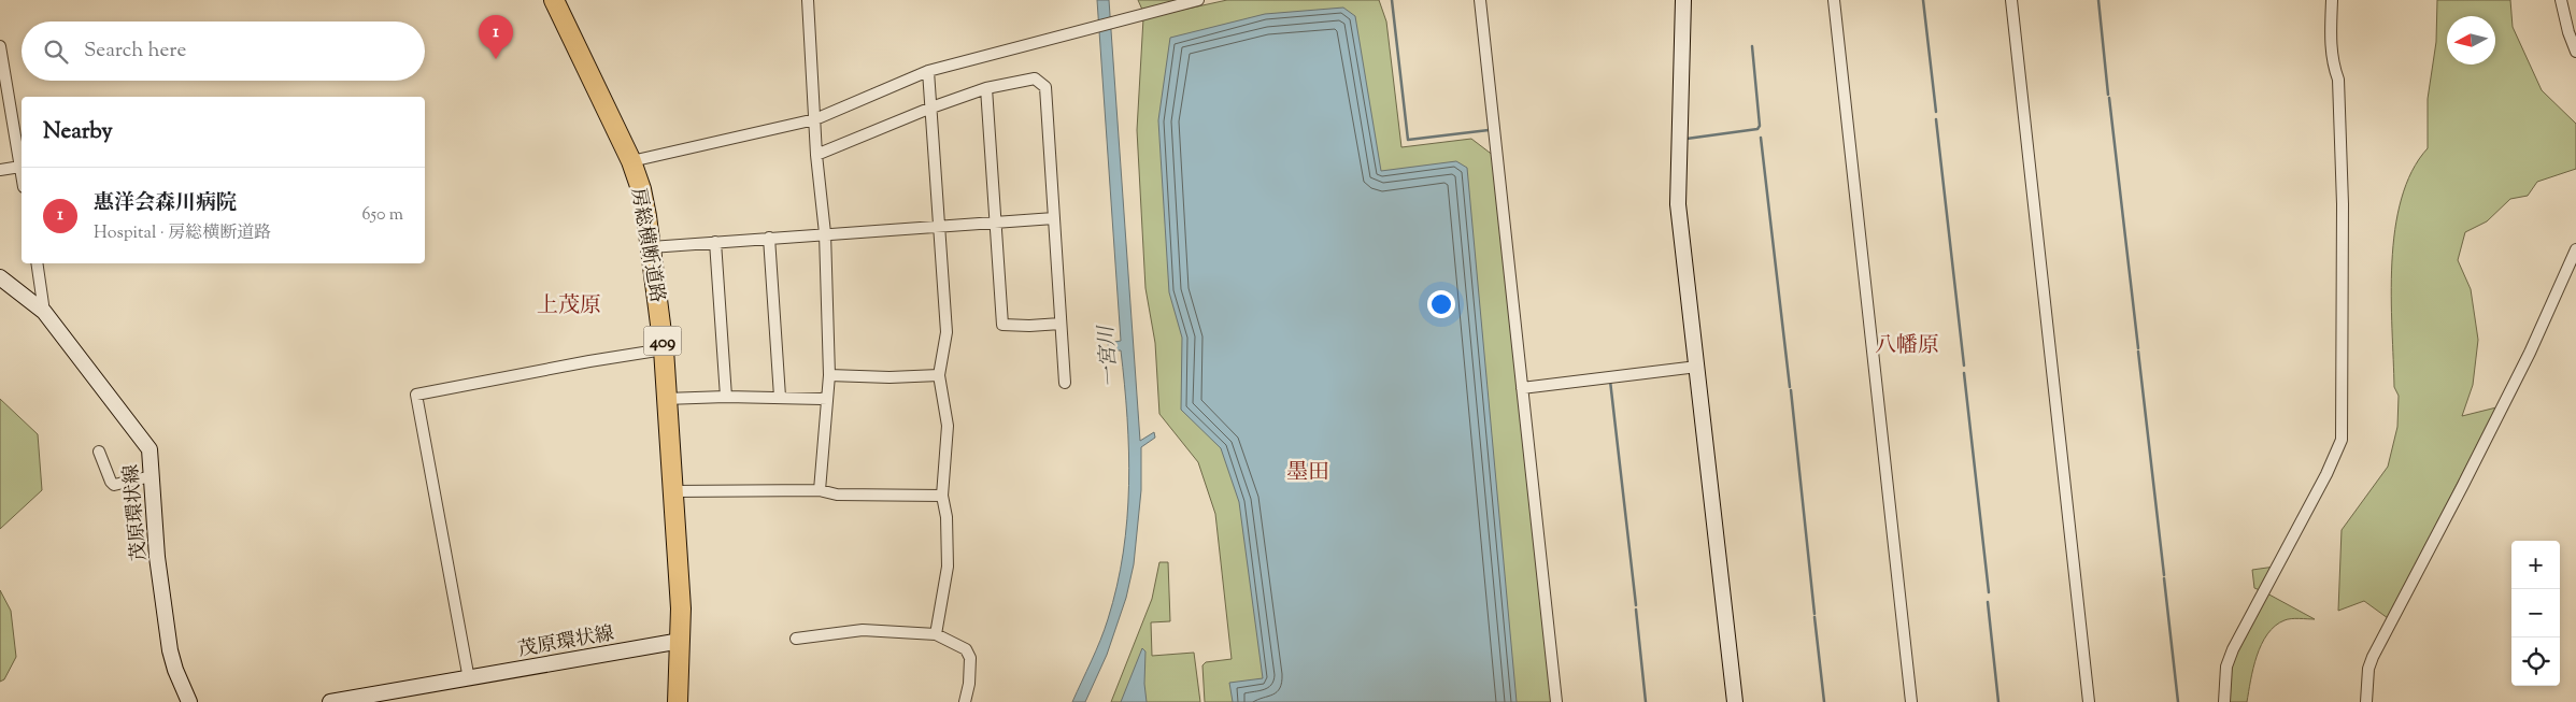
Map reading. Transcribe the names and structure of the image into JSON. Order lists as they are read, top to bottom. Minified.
{"streets":{"highway":["房総横断道路","409"],"main road":["茂原環状線"]},"crossings":[["房総横断道路","茂原環状線"]],"districts":["上茂原","八幡原","墨田"],"water":["一宮川"],"north":"left","page":{"pins":"1","search":"Search here","heading":"Nearby","list":[{"mark":"1","name":"惠洋会森川病院","note":"Hospital · 房総横断道路","value":"650 m"}],"map_buttons":["+","−"]}}
